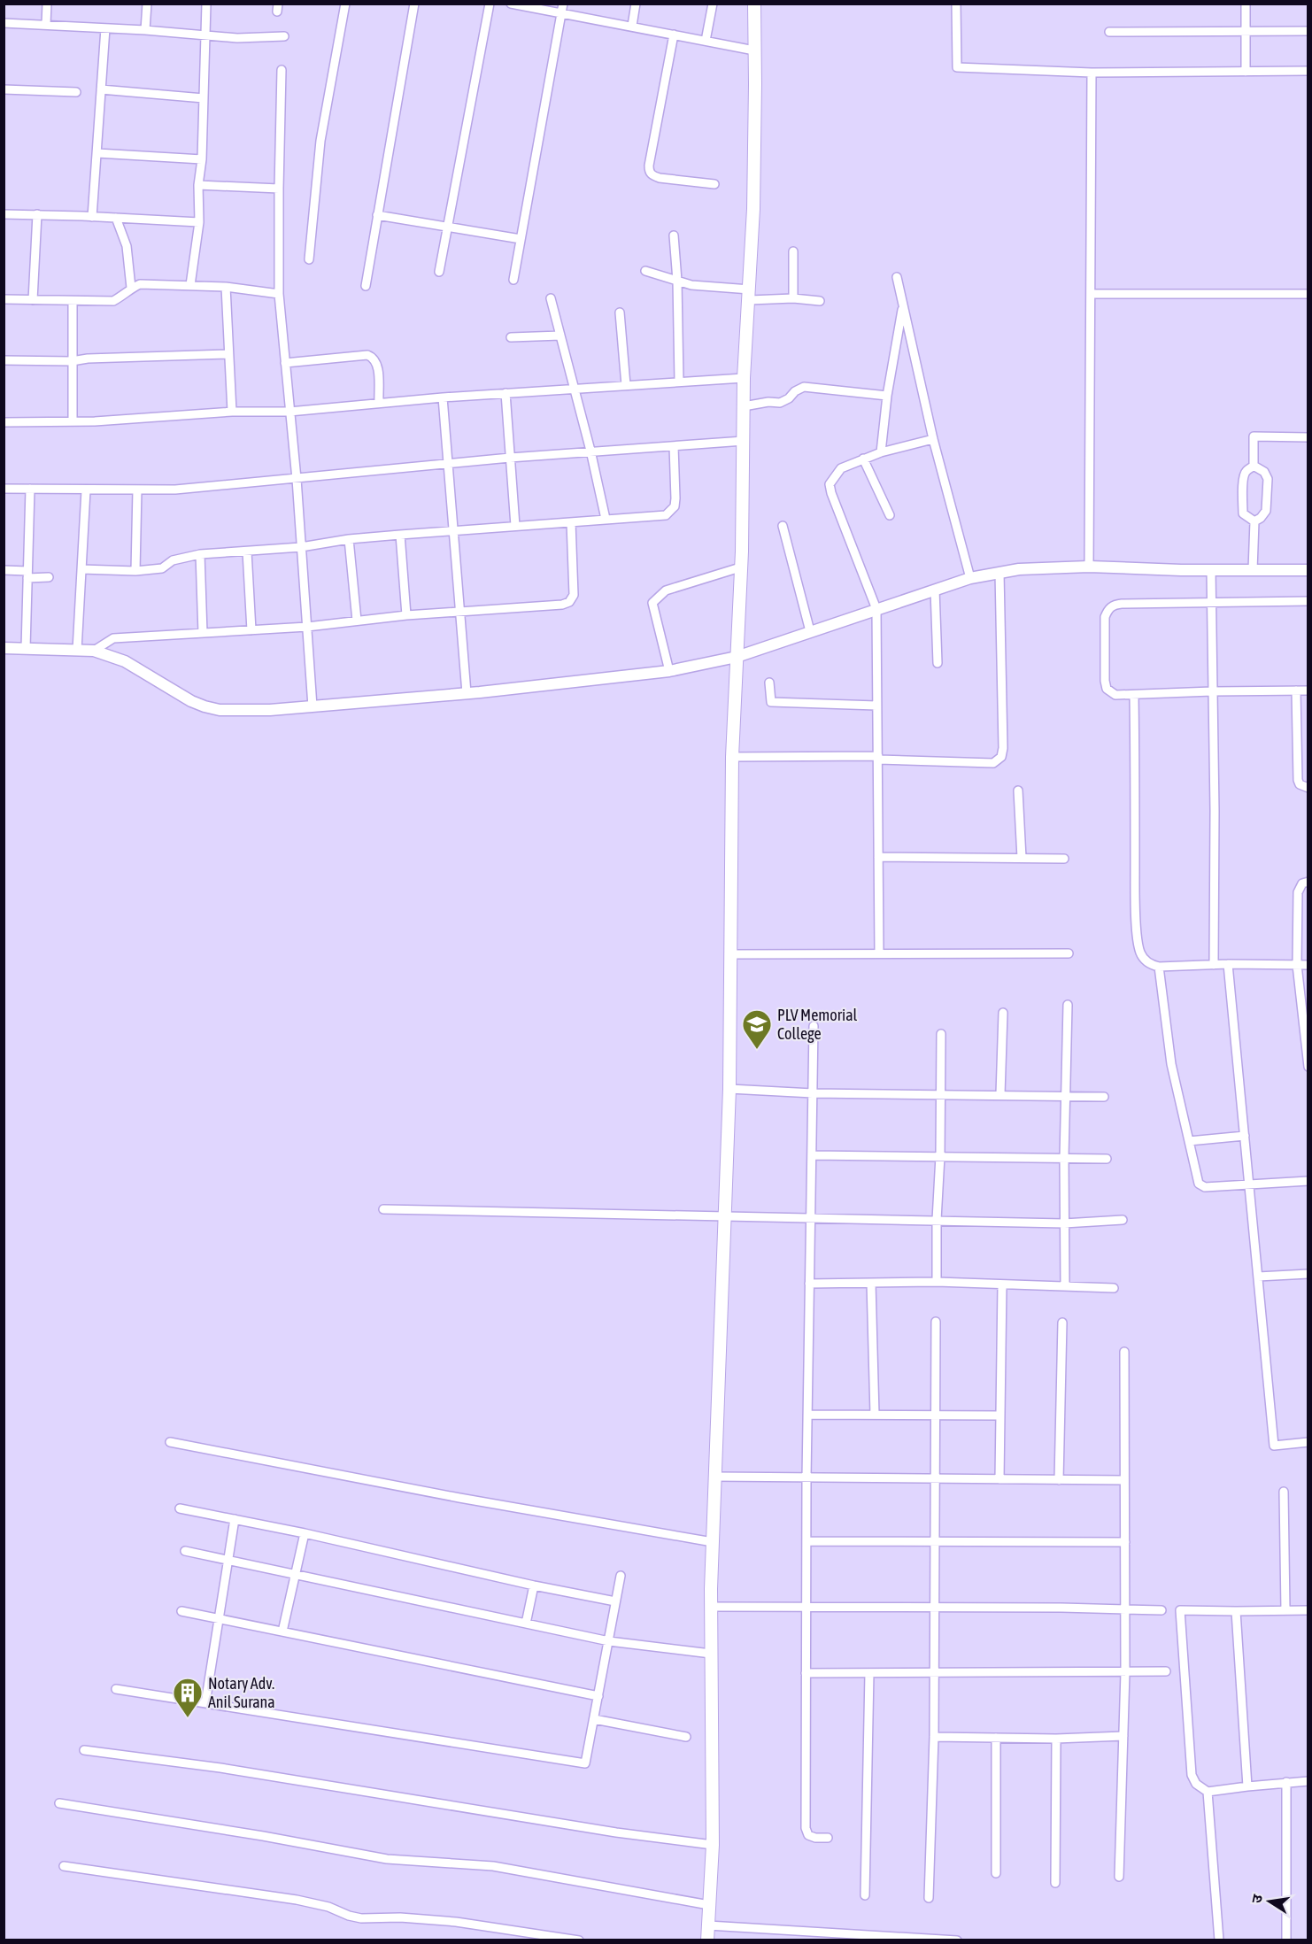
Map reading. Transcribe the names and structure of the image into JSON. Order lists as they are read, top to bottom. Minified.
{"places":{"school or university":["PLV Memorial College"],"building":["Notary Adv. Anil Surana"]},"north":"left"}
